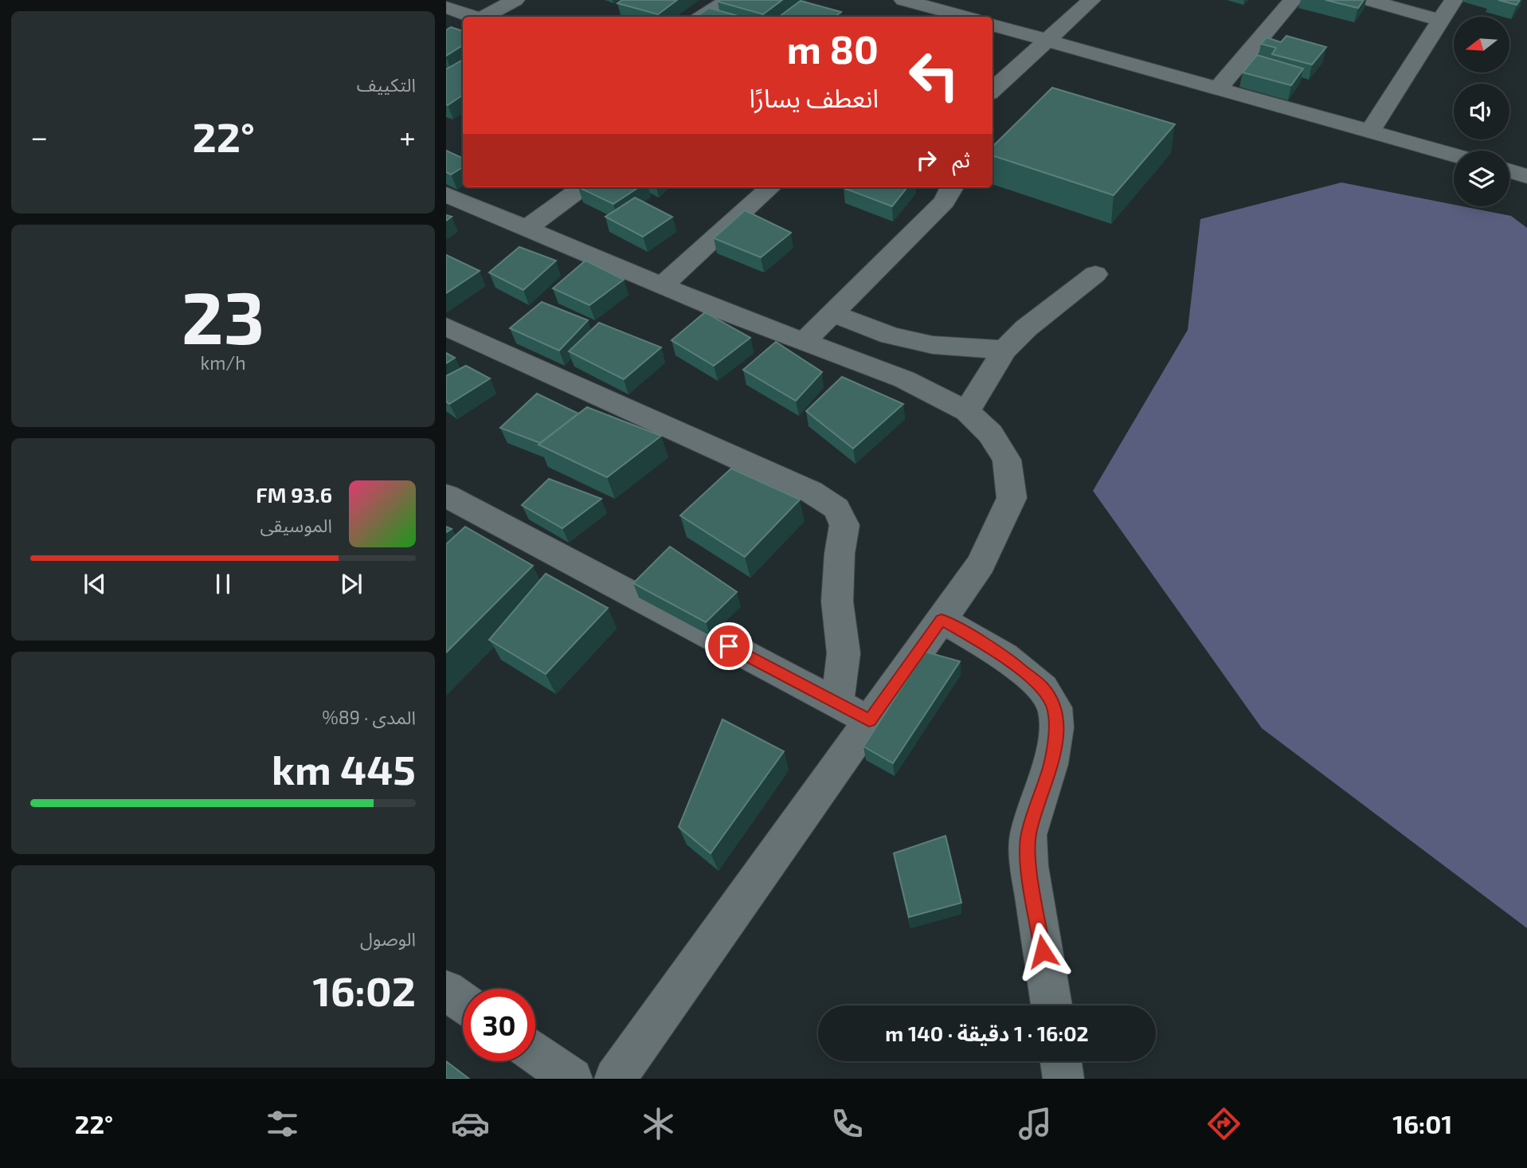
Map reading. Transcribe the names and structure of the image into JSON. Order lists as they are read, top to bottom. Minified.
{"north":"left","page":{"tile":["التكييف",["23","km/h"],["المدى · 89%","445 km"],["الوصول","16:02"]],"turn":["80 m","انعطف يسارًا"],"heat":["−","22°","+"],"then":"ثم","song":["93.6 FM","الموسيقى"],"limit":"30","trip":"16:02 · 1 دقيقة · 140 m","tabs":["16:01","22°"]}}
